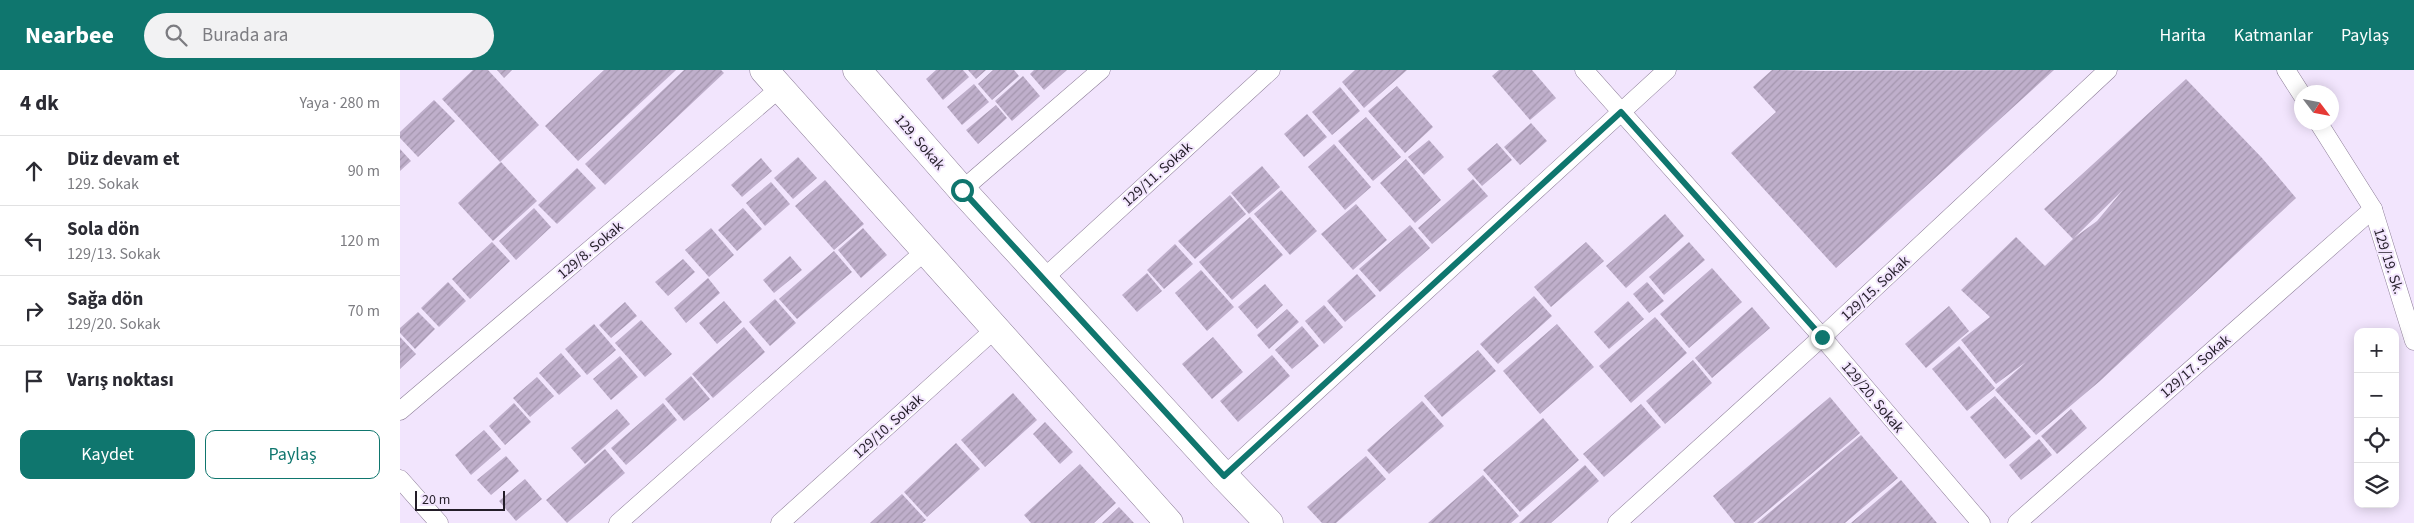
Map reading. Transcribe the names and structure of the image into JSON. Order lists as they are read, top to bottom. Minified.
{"streets":{"street":["129. Sokak"],"lane":["129/11. Sokak","129/8. Sokak","129/19. Sk.","129/15. Sokak","129/17. Sokak","129/20. Sokak","129/10. Sokak"]},"crossings":[["129. Sokak","129/11. Sokak"],["129/19. Sk.","129/17. Sokak"],["129/15. Sokak","129/20. Sokak"]],"scale_bar":"20 m","north":"bottom right","page":{"header":"Nearbee","search":"Burada ara","nav":["Harita","Katmanlar","Paylaş"],"heading":["4 dk","Yaya · 280 m"],"list":[["Düz devam et","129. Sokak","90 m"],["Sola dön","129/13. Sokak","120 m"],["Sağa dön","129/20. Sokak","70 m"],"Varış noktası"],"map_buttons":["+","−"],"buttons":["Kaydet","Paylaş"],"scale":"20 m"}}
